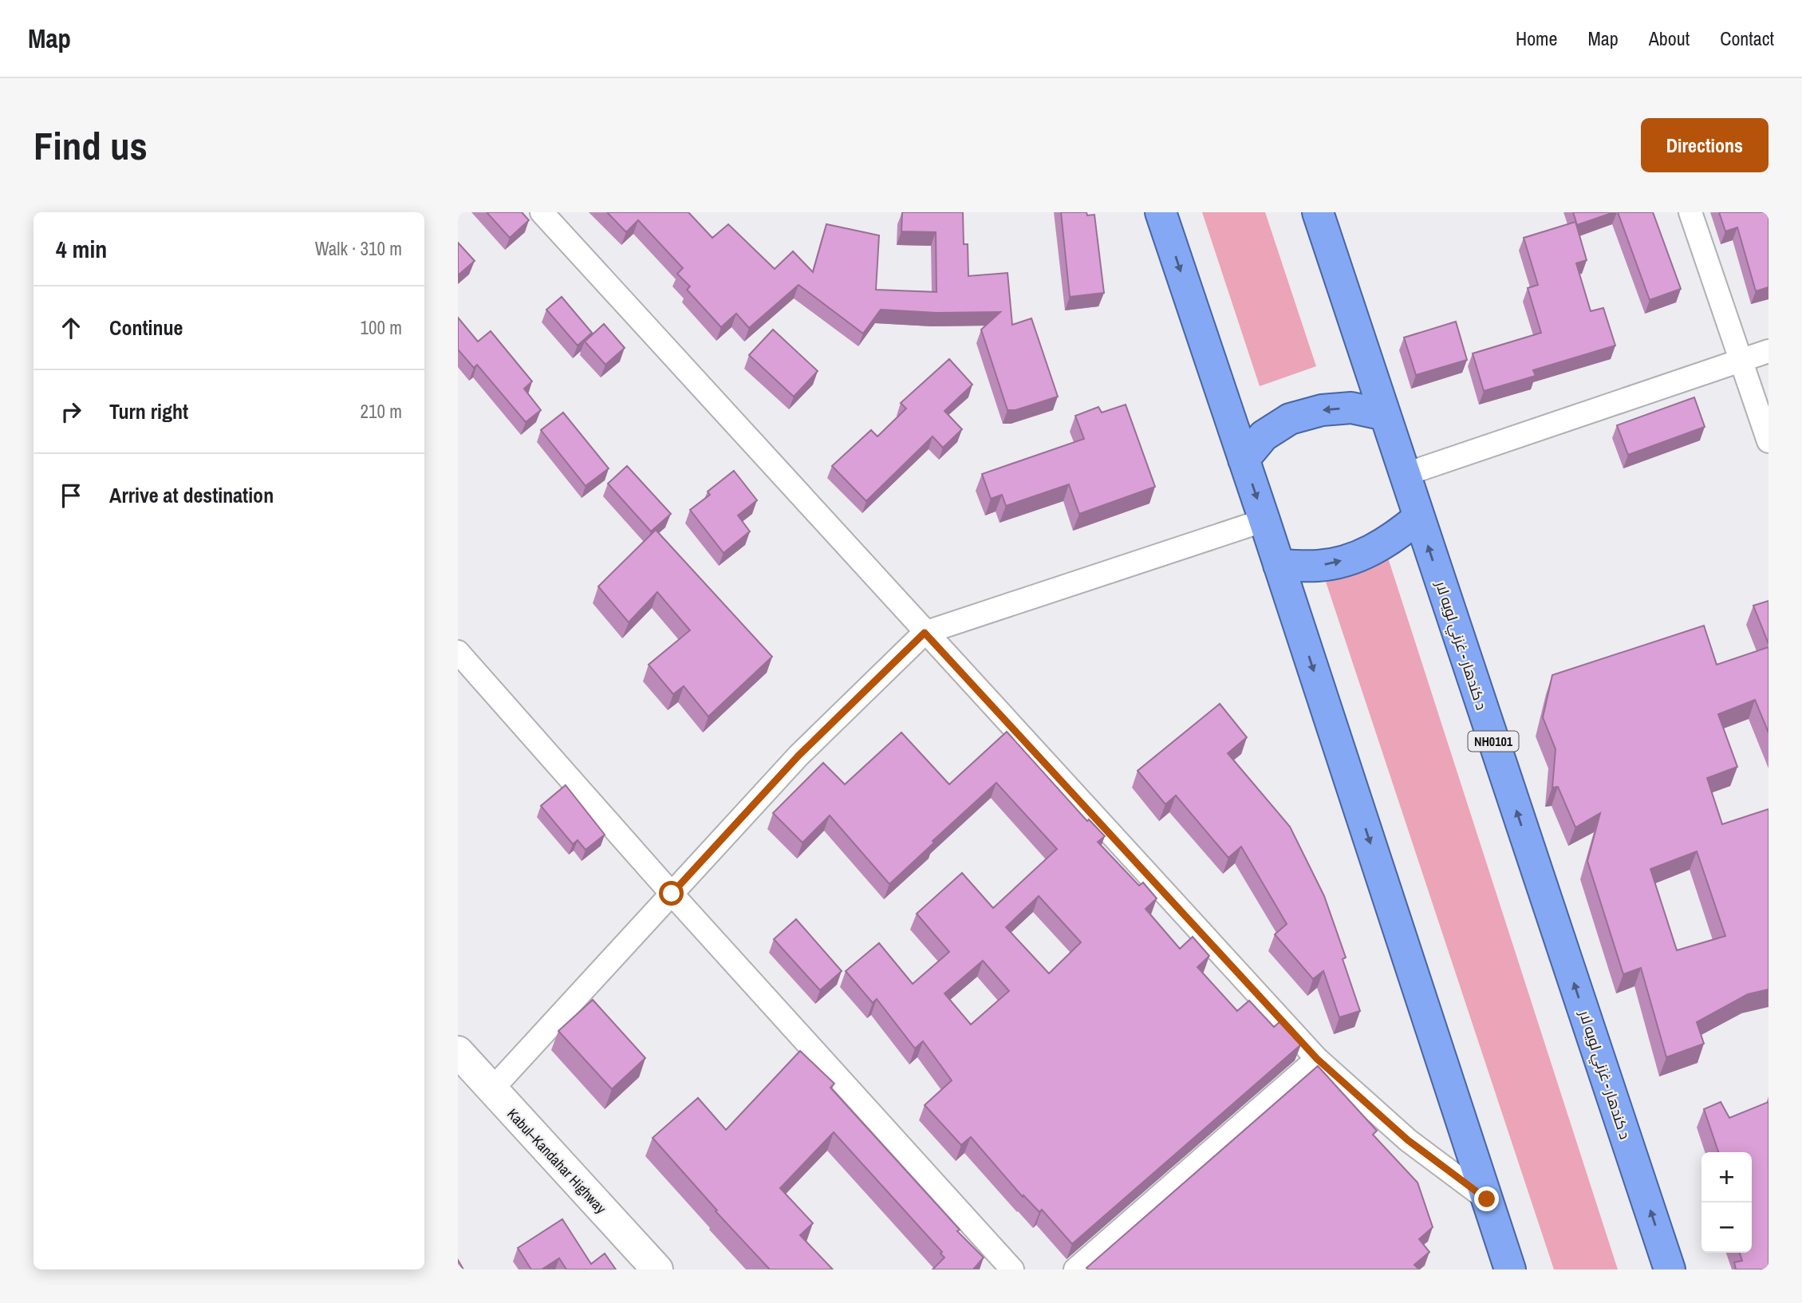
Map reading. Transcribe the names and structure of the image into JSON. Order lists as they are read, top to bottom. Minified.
{"streets":{"highway":["د کندهار - غزني لويه لار","NH0101"],"main road":["Kabul–Kandahar Highway"]},"page":{"header":"Map","nav":["Home","Map","About","Contact"],"buttons":"Directions","title":"Find us","heading":["4 min","Walk · 310 m"],"list":[["Continue","100 m"],["Turn right","210 m"],"Arrive at destination"],"map_buttons":["+","−"]}}
